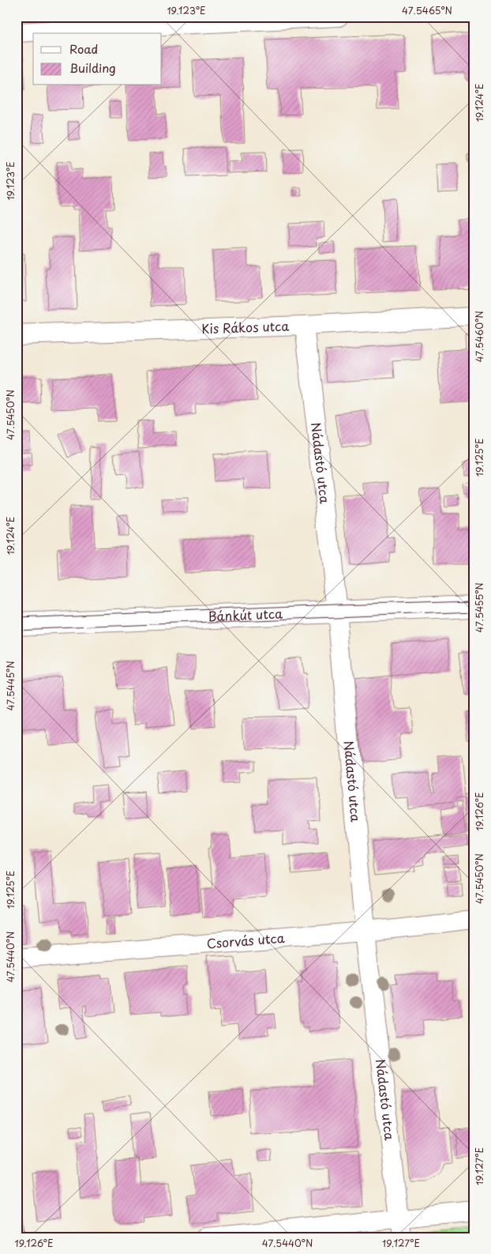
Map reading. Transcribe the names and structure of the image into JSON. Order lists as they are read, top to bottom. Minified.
{"streets":{"street":["Kis Rákos utca","Nádastó utca","Bánkút utca","Csorvás utca"]},"crossings":[["Kis Rákos utca","Nádastó utca"],["Nádastó utca","Bánkút utca"],["Nádastó utca","Csorvás utca"]],"legend":["Road","Building"],"coordinates":["19.123°E","47.5465°N","19.124°E","47.5460°N","47.5450°N","19.125°E","47.5455°N","47.5445°N","19.126°E","47.5440°N","19.127°E"]}
